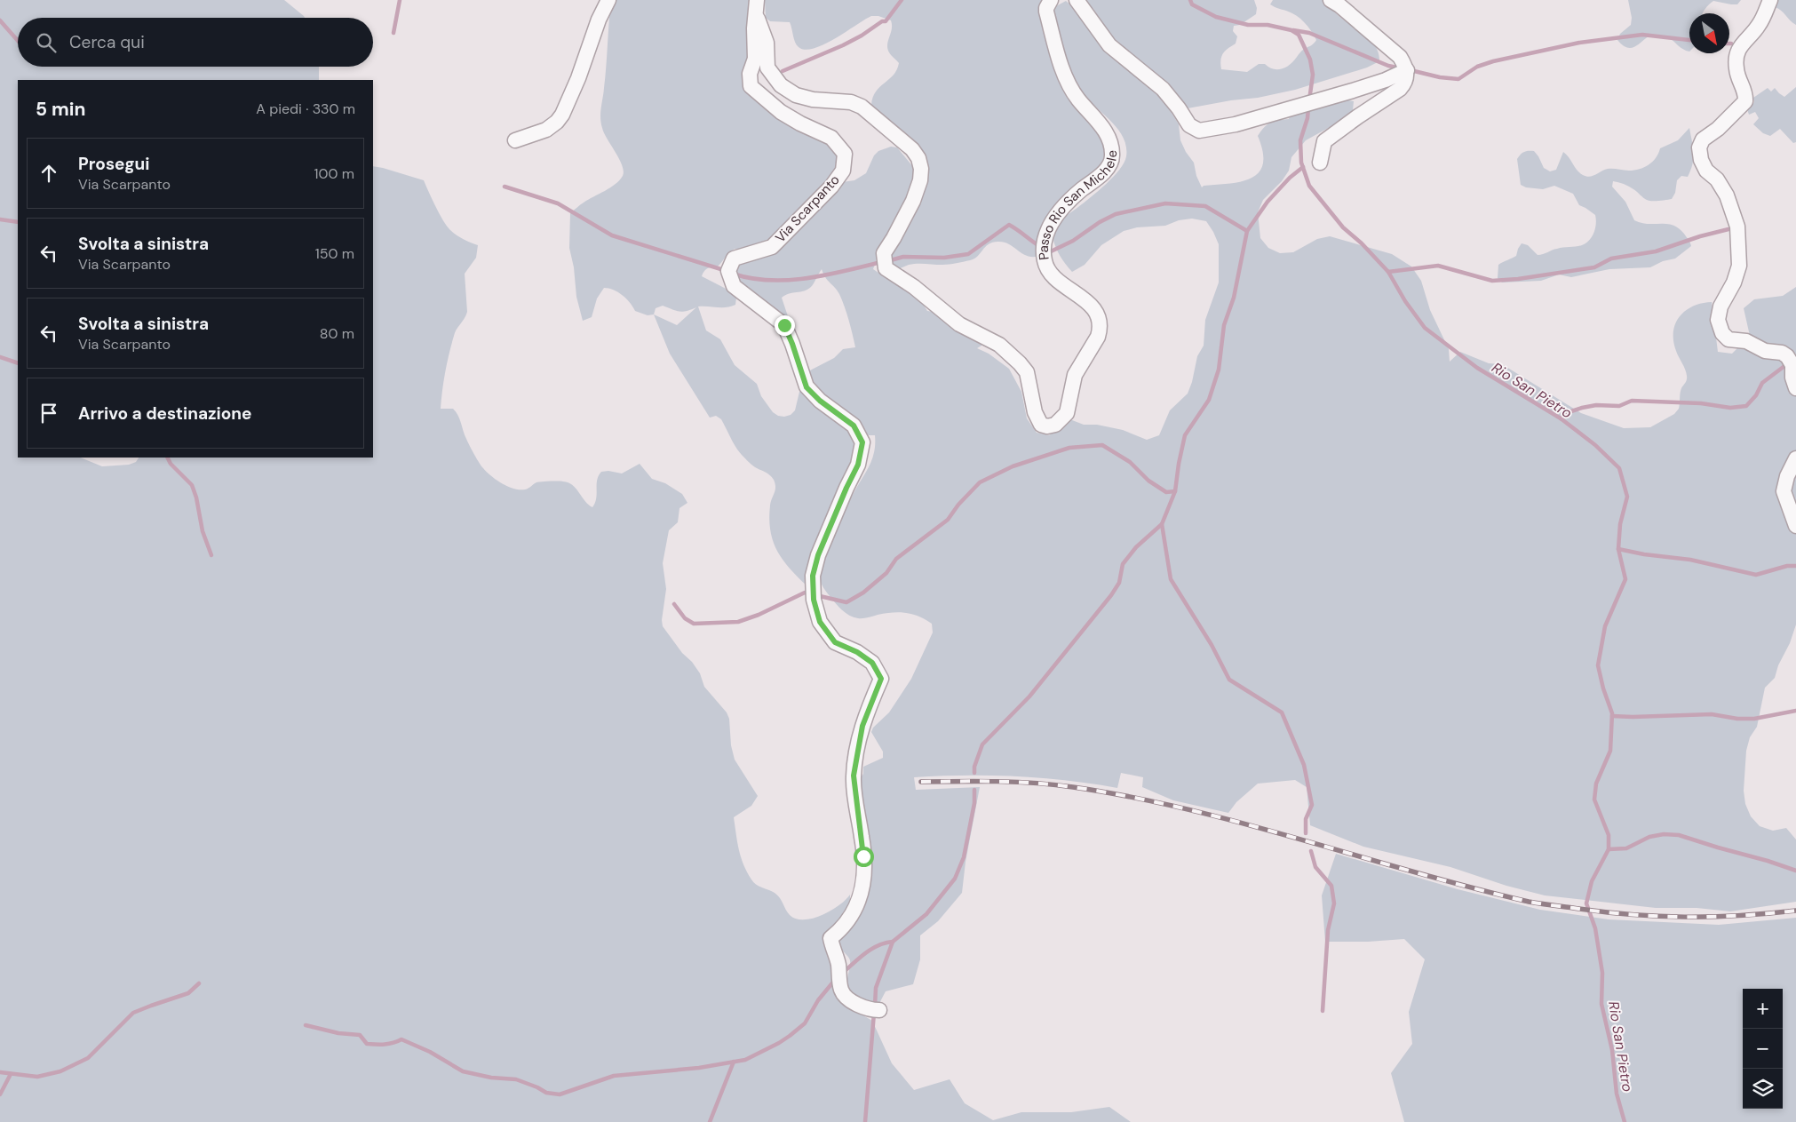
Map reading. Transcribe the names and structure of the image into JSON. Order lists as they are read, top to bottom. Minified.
{"streets":{"street":["Passo Rio San Michele","Via Scarpanto"]},"crossings":[["Passo Rio San Michele","Via Scarpanto"]],"water":["Rio San Pietro"],"north":"bottom right","page":{"search":"Cerca qui","heading":["5 min","A piedi · 330 m"],"list":[["Prosegui","Via Scarpanto","100 m"],["Svolta a sinistra","Via Scarpanto","150 m"],["Svolta a sinistra","Via Scarpanto","80 m"],"Arrivo a destinazione"],"map_buttons":["+","−"]}}
